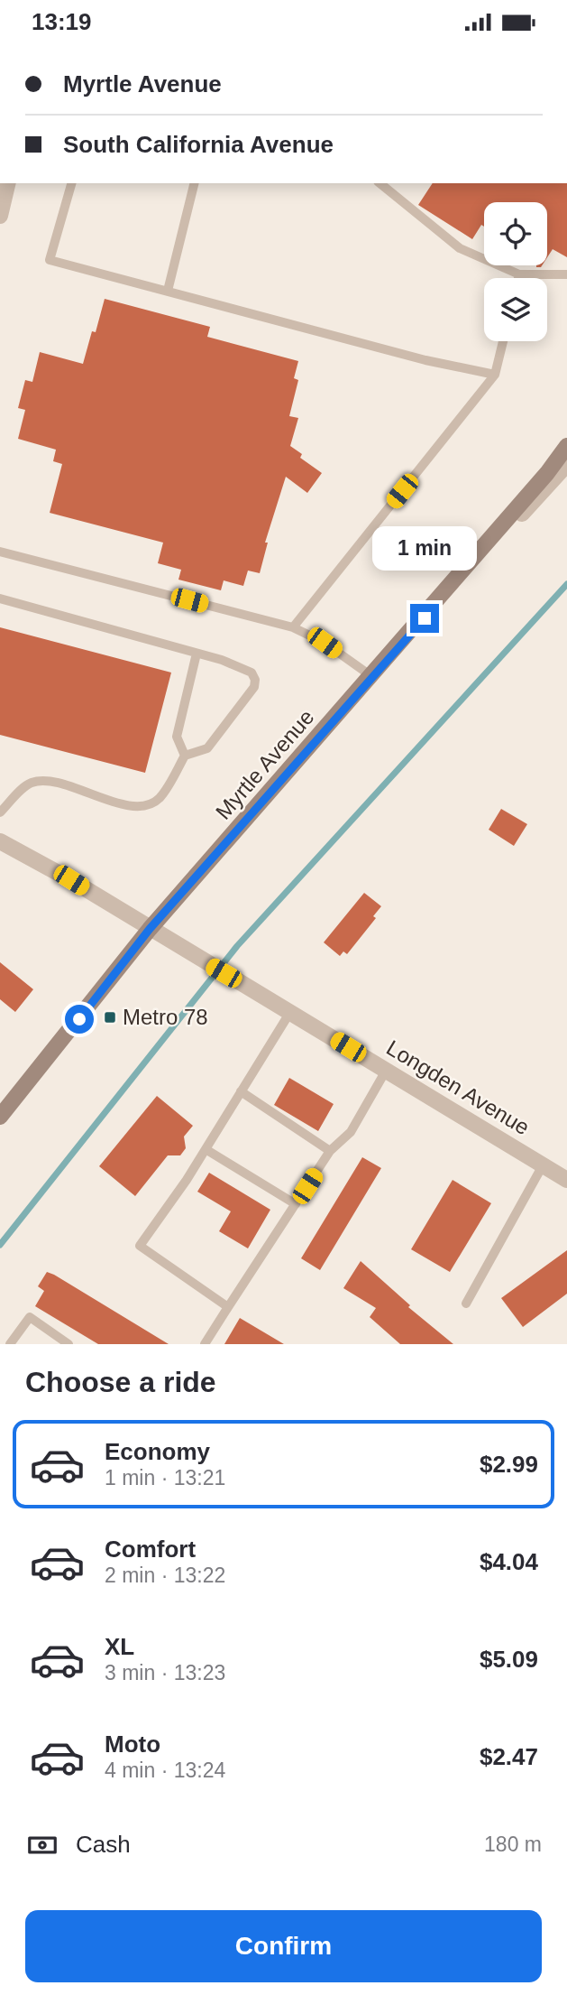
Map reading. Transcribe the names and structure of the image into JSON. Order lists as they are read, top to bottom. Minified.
{"streets":{"main road":["Myrtle Avenue"],"street":["Longden Avenue"]},"crossings":[["Myrtle Avenue","Longden Avenue"]],"places":{"transit":["Metro 78"]},"page":{"status":"13:19","banner":["Myrtle Avenue","South California Avenue"],"bubble":"1 min","heading":"Choose a ride","list":[{"name":"Economy","note":"1 min · 13:21","value":"$2.99"},{"name":"Comfort","note":"2 min · 13:22","value":"$4.04"},{"name":"XL","note":"3 min · 13:23","value":"$5.09"},{"name":"Moto","note":"4 min · 13:24","value":"$2.47"}],"pay":["Cash","180 m"],"buttons":"Confirm"}}
